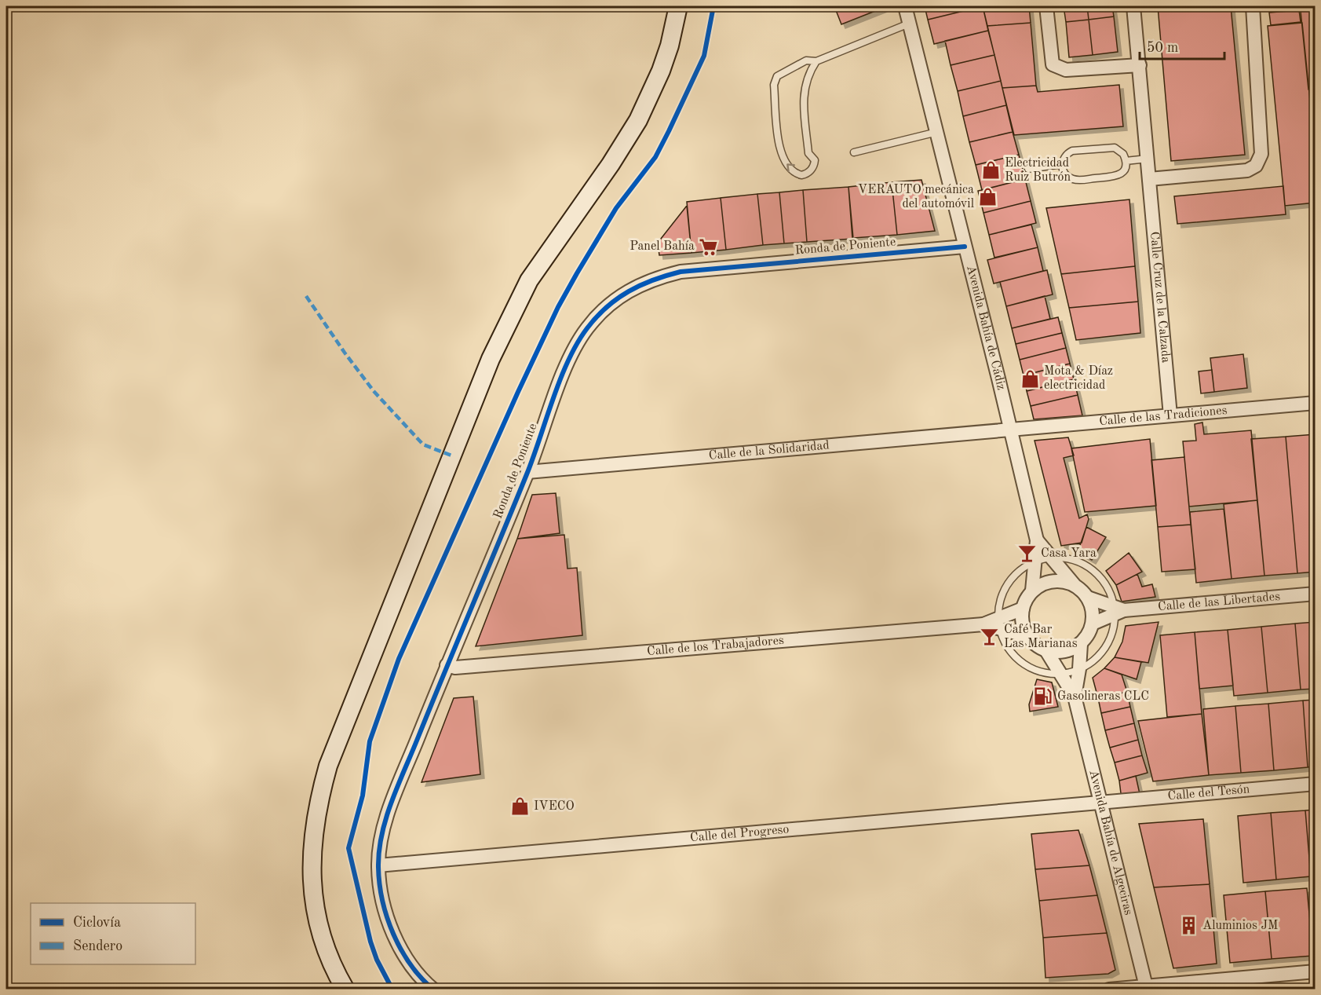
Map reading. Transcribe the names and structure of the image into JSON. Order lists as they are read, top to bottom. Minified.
{"streets":{"street":["Ronda de Poniente","Calle Cruz de la Calzada","Avenida Bahía de Cádiz","Calle de las Tradiciones","Calle de la Solidaridad","Calle de las Libertades","Calle de los Trabajadores","Calle del Tesón","Calle del Progreso","Avenida Bahía de Algeciras"]},"crossings":[["Ronda de Poniente","Avenida Bahía de Cádiz"],["Ronda de Poniente","Calle de la Solidaridad"],["Ronda de Poniente","Calle de los Trabajadores"],["Ronda de Poniente","Calle del Progreso"],["Calle Cruz de la Calzada","Calle de las Tradiciones"],["Avenida Bahía de Cádiz","Calle de las Tradiciones"],["Avenida Bahía de Cádiz","Calle de la Solidaridad"],["Avenida Bahía de Cádiz","Calle de las Libertades"],["Avenida Bahía de Cádiz","Calle de los Trabajadores"],["Avenida Bahía de Cádiz","Avenida Bahía de Algeciras"],["Calle de las Tradiciones","Calle de la Solidaridad"],["Calle de las Libertades","Calle de los Trabajadores"],["Calle de las Libertades","Avenida Bahía de Algeciras"],["Calle de los Trabajadores","Avenida Bahía de Algeciras"],["Calle del Tesón","Calle del Progreso"],["Calle del Tesón","Avenida Bahía de Algeciras"],["Calle del Progreso","Avenida Bahía de Algeciras"]],"places":{"shop":["Electricidad Ruiz Butrón","VERAUTO mecánica del automóvil","Mota & Díaz electricidad","IVECO"],"supermarket":["Panel Bahía"],"bar":["Casa Yara","Café Bar Las Marianas"],"fuel station":["Gasolineras CLC"],"building":["Aluminios JM"]},"legend":["Ciclovía","Sendero"],"scale_bar":"50 m"}
